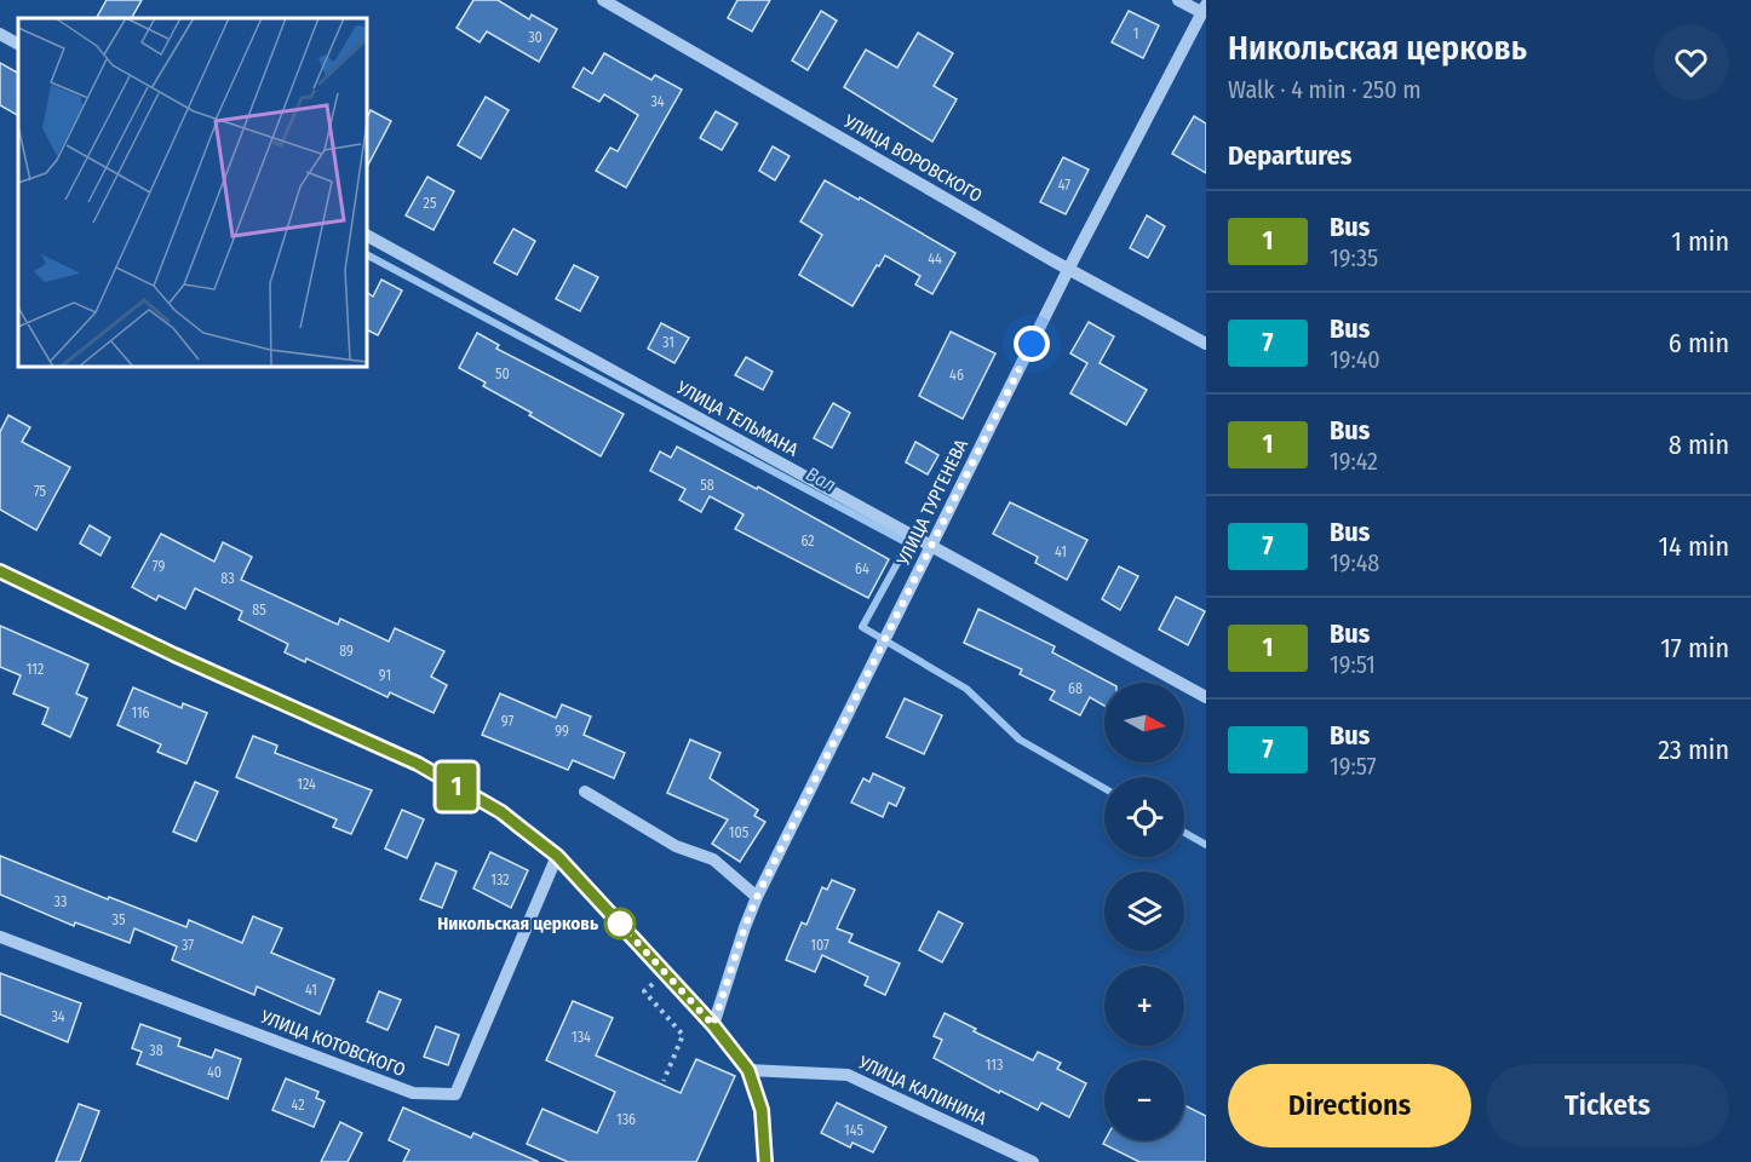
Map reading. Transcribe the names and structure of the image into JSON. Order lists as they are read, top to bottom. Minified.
{"streets":{"street":["УЛИЦА ВОРОВСКОГО","УЛИЦА ТЕЛЬМАНА","УЛИЦА ТУРГЕНЕВА","УЛИЦА КОТОВСКОГО","УЛИЦА КАЛИНИНА"]},"crossings":[["УЛИЦА ВОРОВСКОГО","УЛИЦА ТУРГЕНЕВА"],["УЛИЦА ТЕЛЬМАНА","УЛИЦА ТУРГЕНЕВА"]],"water":["Вал"],"places":["Никольская церковь"],"lines":["bus line 1"],"house_numbers":["1","30","34","47","25","44","31","50","46","58","75","62","41","79","64","83","85","89","112","91","68","116","97","99","124","105","132","33","35","37","107","41","34","134","38","113","40","42","136","145"],"north":"right","page":{"on_map":"1","heading":[["Никольская церковь","Walk · 4 min · 250 m"],"Departures"],"list":[{"mark":"1","name":"Bus","note":"19:35","value":"1 min"},{"mark":"7","name":"Bus","note":"19:40","value":"6 min"},{"mark":"1","name":"Bus","note":"19:42","value":"8 min"},{"mark":"7","name":"Bus","note":"19:48","value":"14 min"},{"mark":"1","name":"Bus","note":"19:51","value":"17 min"},{"mark":"7","name":"Bus","note":"19:57","value":"23 min"}],"map_buttons":["+","−"],"buttons":["Directions","Tickets"]}}
